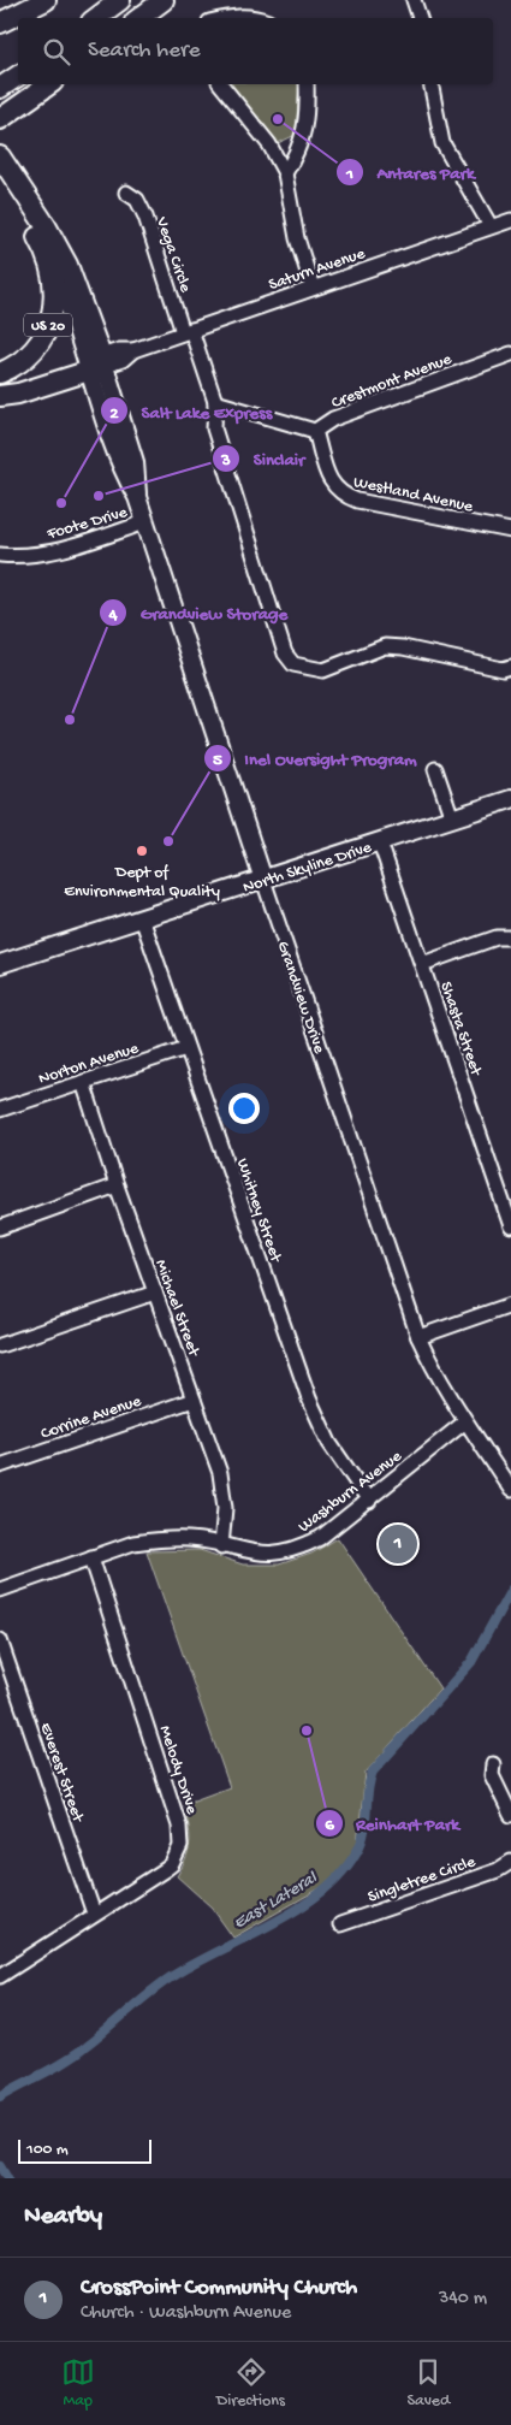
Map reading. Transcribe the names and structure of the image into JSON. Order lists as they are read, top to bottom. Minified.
{"streets":{"highway":["US 20","Grandview Drive"],"main road":["North Skyline Drive"],"street":["Vega Circle","Saturn Avenue","Crestmont Avenue","Westland Avenue","Foote Drive","Shasta Street","Norton Avenue","Whitney Street","Michael Street","Corrine Avenue","Washburn Avenue","Melody Drive","Everest Street","Singletree Circle"]},"crossings":[["Vega Circle","Saturn Avenue"],["Saturn Avenue","Grandview Drive"],["US 20","Grandview Drive"],["Crestmont Avenue","Westland Avenue"],["Foote Drive","Grandview Drive"],["North Skyline Drive","Grandview Drive"],["North Skyline Drive","Shasta Street"],["North Skyline Drive","Whitney Street"],["Grandview Drive","Washburn Avenue"],["Norton Avenue","Whitney Street"],["Norton Avenue","Michael Street"],["Whitney Street","Washburn Avenue"],["Michael Street","Corrine Avenue"],["Michael Street","Washburn Avenue"],["Washburn Avenue","Melody Drive"],["Melody Drive","Everest Street"]],"water":["East Lateral"],"places":["Antares Park","Sinclair","Salt Lake Express","Grandview Storage","Inel Oversight Program","Dept of Environmental Quality","Reinhart Park"],"scale_bar":"100 m","page":{"search":"Search here","pins":"1","scale":"100 m","heading":"Nearby","list":[{"mark":"1","name":"CrossPoint Community Church","note":"Church · Washburn Avenue","value":"340 m"}],"nav":["Map","Directions","Saved"]}}
